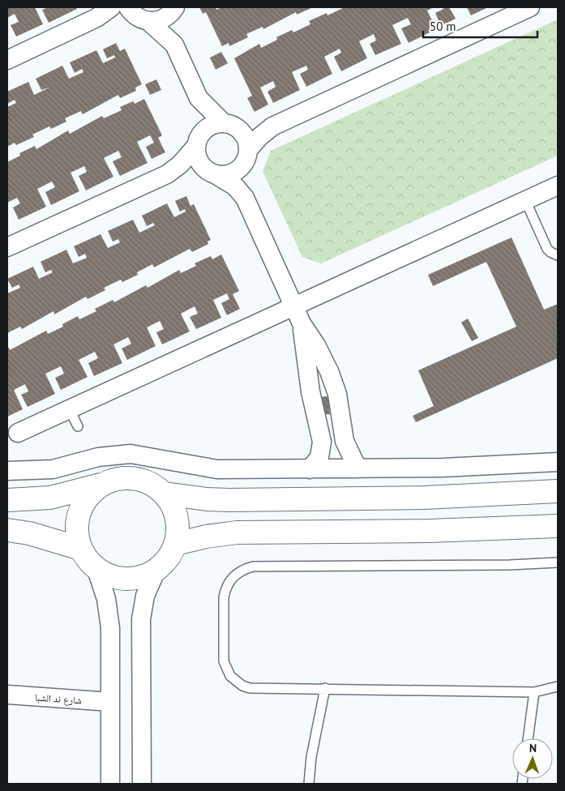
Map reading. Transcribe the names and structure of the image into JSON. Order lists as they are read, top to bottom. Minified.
{"streets":{"street":["شارع ند الشبا"]},"scale_bar":"50 m","north":"top"}
